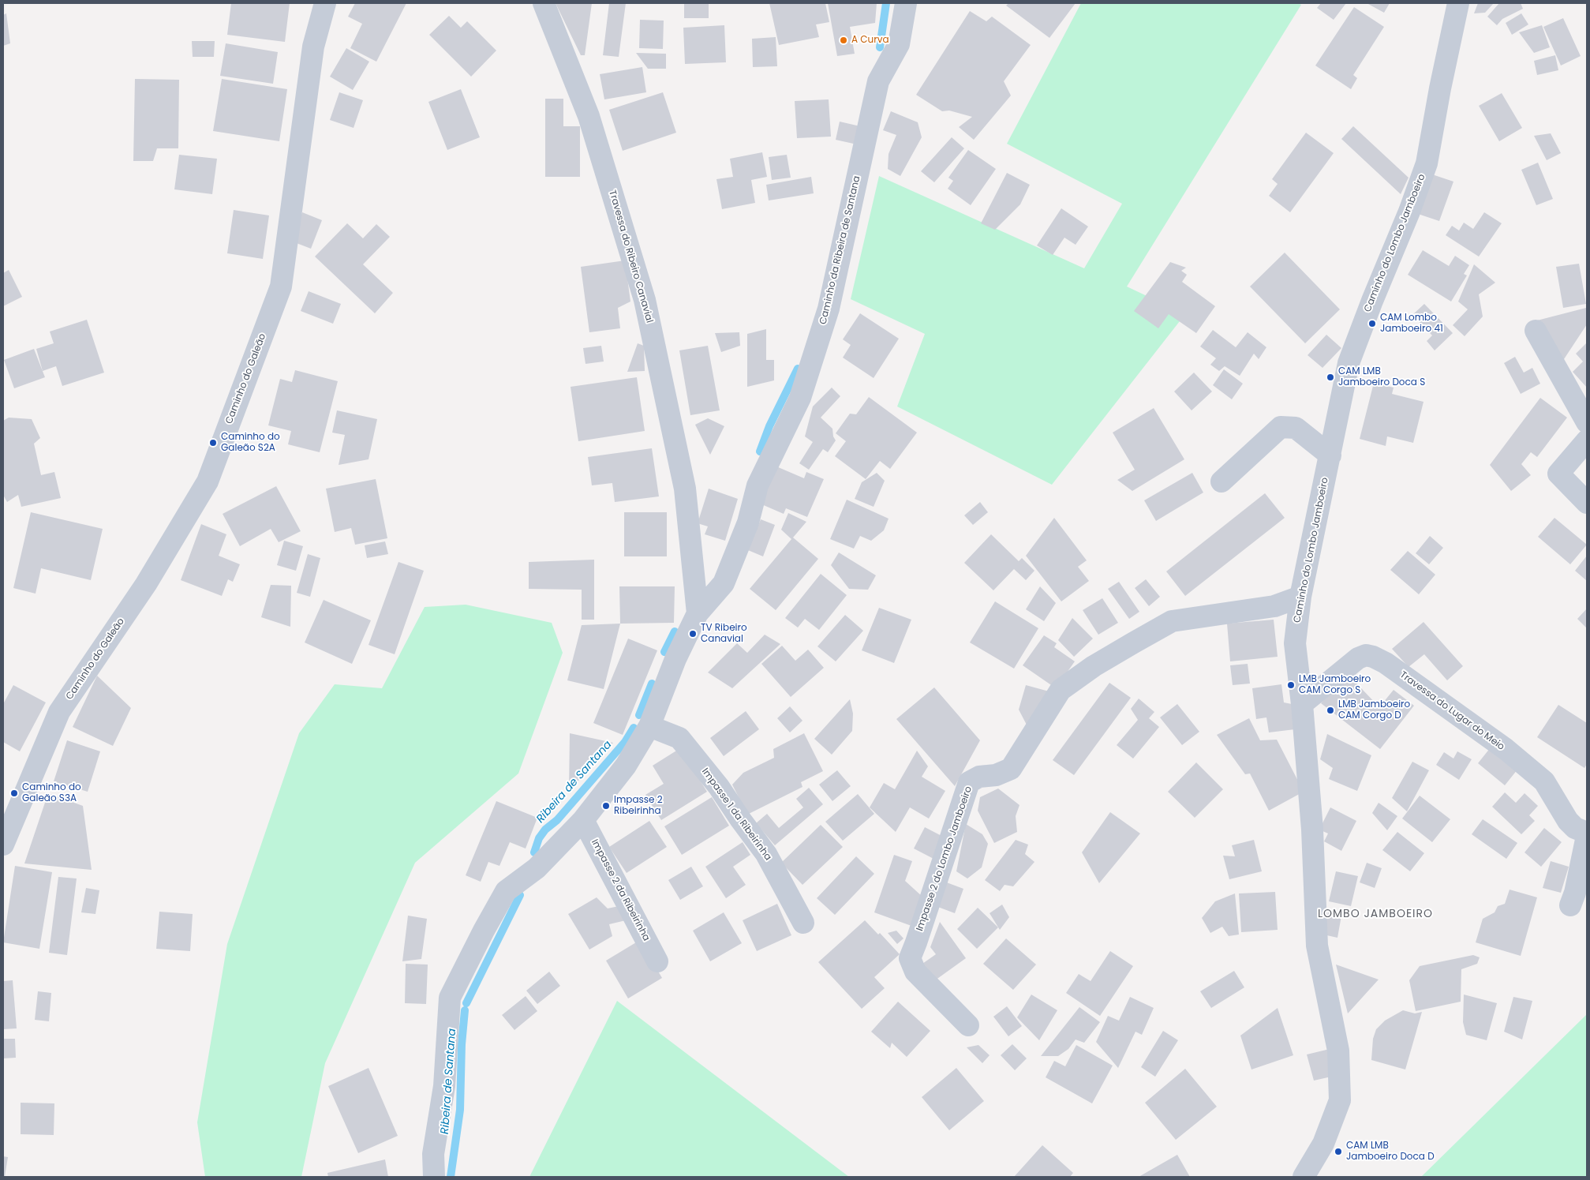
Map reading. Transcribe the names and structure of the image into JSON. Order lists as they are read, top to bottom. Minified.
{"streets":{"street":["Caminho do Lombo Jamboeiro","Caminho da Ribeira de Santana","Travessa do Ribeiro Canavial","Caminho do Galeão","Travessa do Lugar do Meio","Impasse 1 da Ribeirinha","Impasse 2 do Lombo Jamboeiro","Impasse 2 da Ribeirinha"]},"crossings":[["Caminho do Lombo Jamboeiro","Travessa do Lugar do Meio"],["Caminho do Lombo Jamboeiro","Impasse 2 do Lombo Jamboeiro"],["Caminho da Ribeira de Santana","Travessa do Ribeiro Canavial"],["Caminho da Ribeira de Santana","Impasse 1 da Ribeirinha"],["Caminho da Ribeira de Santana","Impasse 2 da Ribeirinha"]],"districts":["LOMBO JAMBOEIRO"],"water":["Ribeira de Santana"],"places":["A Curva","CAM Lombo Jamboeiro 41","CAM LMB Jamboeiro Doca S","Caminho do Galeão S2A","TV Ribeiro Canavial","LMB Jamboeiro CAM Corgo S","LMB Jamboeiro CAM Corgo D","Caminho do Galeão S3A","Impasse 2 Ribeirinha","CAM LMB Jamboeiro Doca D"]}
